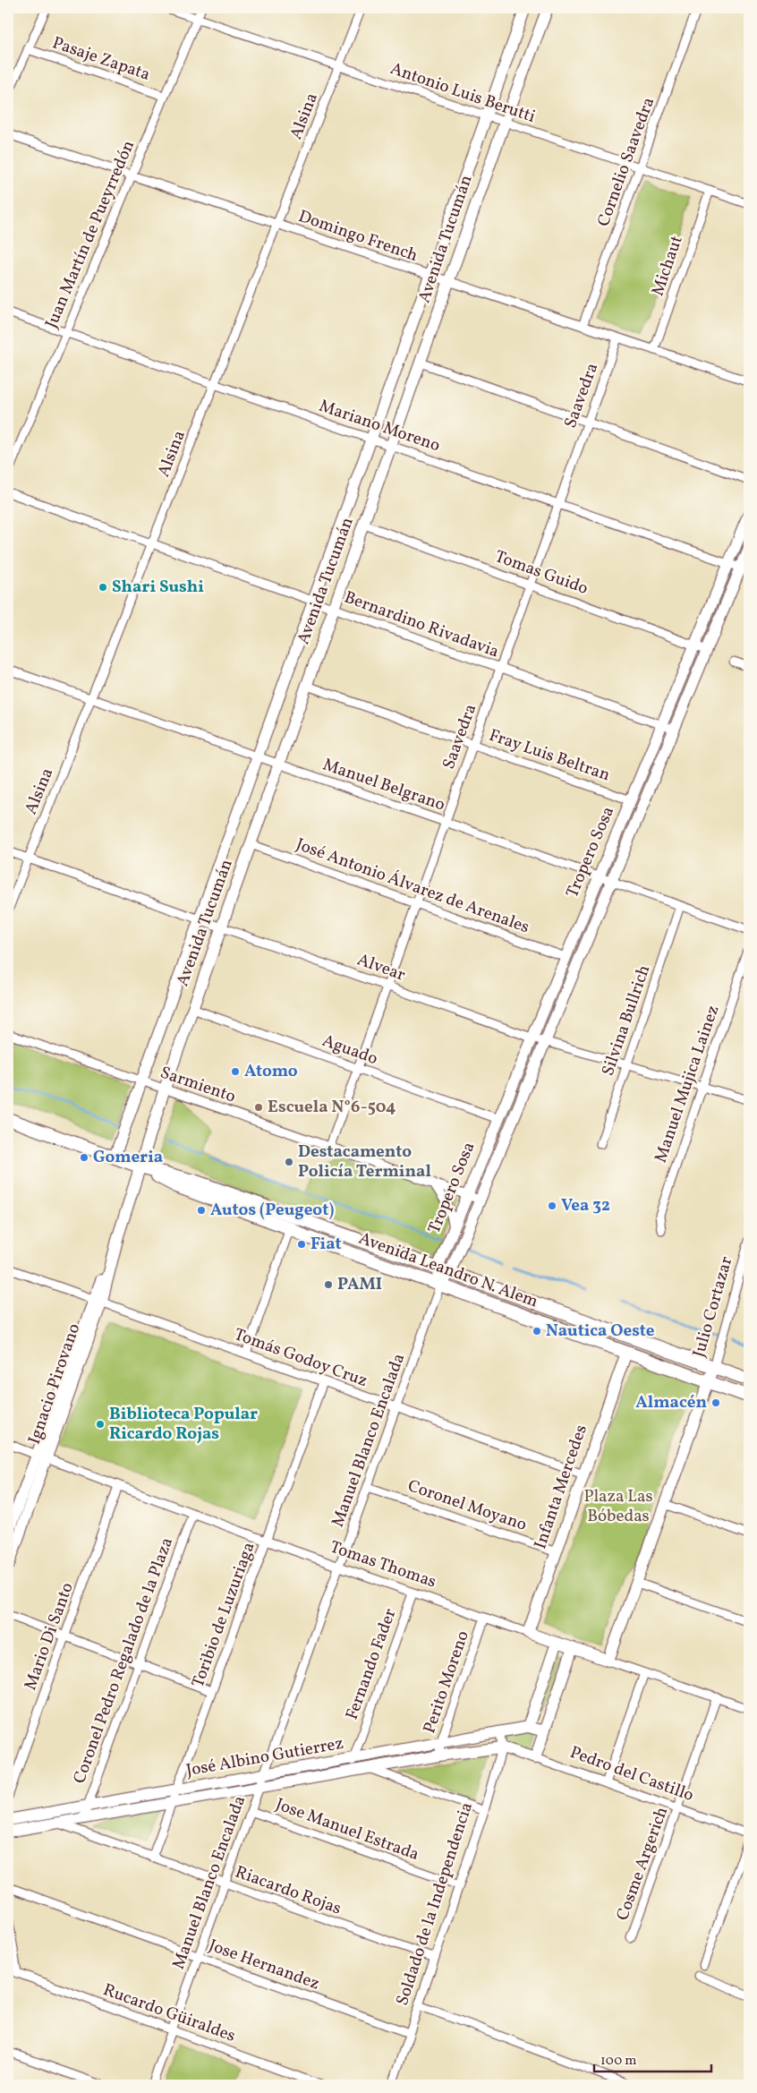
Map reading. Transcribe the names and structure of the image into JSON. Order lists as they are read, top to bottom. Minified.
{"streets":{"main road":["Avenida Leandro N. Alem"],"street":["Pasaje Zapata","Antonio Luis Berutti","Alsina","Cornelio Saavedra","Juan Martín de Pueyrredón","Domingo French","Avenida Tucumán","Michaut","Saavedra","Mariano Moreno","Tomas Guido","Bernardino Rivadavia","Fray Luis Beltran","Manuel Belgrano","Tropero Sosa","José Antonio Álvarez de Arenales","Alvear","Silvina Bullrich","Aguado","Manuel Mujica Lainez","Sarmiento","Julio Cortazar","Tomás Godoy Cruz","Ignacio Pirovano","Manuel Blanco Encalada","Infanta Mercedes","Coronel Moyano","Tomas Thomas","Toribio de Luzuriaga","Mario Di Santo","Coronel Pedro Regalado de la Plaza","Fernando Fader","Perito Moreno","José Albino Gutierrez","Pedro del Castillo","Jose Manuel Estrada","Cosme Argerich","Riacardo Rojas","Soldado de la Independencia","Jose Hernandez","Rucardo Güiraldes"]},"crossings":[["Pasaje Zapata","Juan Martín de Pueyrredón"],["Antonio Luis Berutti","Alsina"],["Antonio Luis Berutti","Cornelio Saavedra"],["Antonio Luis Berutti","Juan Martín de Pueyrredón"],["Antonio Luis Berutti","Avenida Tucumán"],["Antonio Luis Berutti","Michaut"],["Alsina","Domingo French"],["Alsina","Mariano Moreno"],["Alsina","Bernardino Rivadavia"],["Alsina","Manuel Belgrano"],["Alsina","Alvear"],["Cornelio Saavedra","Domingo French"],["Juan Martín de Pueyrredón","Domingo French"],["Juan Martín de Pueyrredón","Mariano Moreno"],["Domingo French","Avenida Tucumán"],["Domingo French","Michaut"],["Domingo French","Saavedra"],["Avenida Tucumán","Mariano Moreno"],["Avenida Tucumán","Tomas Guido"],["Avenida Tucumán","Bernardino Rivadavia"],["Avenida Tucumán","Fray Luis Beltran"],["Avenida Tucumán","Manuel Belgrano"],["Avenida Tucumán","José Antonio Álvarez de Arenales"],["Avenida Tucumán","Alvear"],["Avenida Tucumán","Aguado"],["Avenida Tucumán","Sarmiento"],["Avenida Tucumán","Avenida Leandro N. Alem"],["Avenida Tucumán","Ignacio Pirovano"],["Saavedra","Mariano Moreno"],["Saavedra","Tomas Guido"],["Saavedra","Bernardino Rivadavia"],["Saavedra","Fray Luis Beltran"],["Saavedra","Manuel Belgrano"],["Saavedra","José Antonio Álvarez de Arenales"],["Saavedra","Alvear"],["Saavedra","Aguado"],["Saavedra","Sarmiento"],["Mariano Moreno","Tropero Sosa"],["Tomas Guido","Tropero Sosa"],["Bernardino Rivadavia","Tropero Sosa"],["Fray Luis Beltran","Tropero Sosa"],["Manuel Belgrano","Tropero Sosa"],["Manuel Belgrano","Silvina Bullrich"],["Tropero Sosa","José Antonio Álvarez de Arenales"],["Tropero Sosa","Alvear"],["Tropero Sosa","Aguado"],["Tropero Sosa","Sarmiento"],["Tropero Sosa","Avenida Leandro N. Alem"],["Tropero Sosa","Manuel Blanco Encalada"],["Alvear","Silvina Bullrich"],["Alvear","Manuel Mujica Lainez"],["Avenida Leandro N. Alem","Julio Cortazar"],["Avenida Leandro N. Alem","Ignacio Pirovano"],["Avenida Leandro N. Alem","Manuel Blanco Encalada"],["Avenida Leandro N. Alem","Infanta Mercedes"],["Julio Cortazar","Tomas Thomas"],["Tomás Godoy Cruz","Ignacio Pirovano"],["Tomás Godoy Cruz","Manuel Blanco Encalada"],["Tomás Godoy Cruz","Infanta Mercedes"],["Tomás Godoy Cruz","Toribio de Luzuriaga"],["Ignacio Pirovano","Tomas Thomas"],["Manuel Blanco Encalada","Coronel Moyano"],["Manuel Blanco Encalada","Tomas Thomas"],["Manuel Blanco Encalada","José Albino Gutierrez"],["Manuel Blanco Encalada","Jose Manuel Estrada"],["Manuel Blanco Encalada","Riacardo Rojas"],["Manuel Blanco Encalada","Jose Hernandez"],["Manuel Blanco Encalada","Rucardo Güiraldes"],["Infanta Mercedes","Coronel Moyano"],["Infanta Mercedes","Tomas Thomas"],["Tomas Thomas","Toribio de Luzuriaga"],["Tomas Thomas","Mario Di Santo"],["Tomas Thomas","Coronel Pedro Regalado de la Plaza"],["Tomas Thomas","Fernando Fader"],["Tomas Thomas","Perito Moreno"],["Tomas Thomas","Cosme Argerich"],["Toribio de Luzuriaga","José Albino Gutierrez"],["Toribio de Luzuriaga","Riacardo Rojas"],["Coronel Pedro Regalado de la Plaza","José Albino Gutierrez"],["Fernando Fader","José Albino Gutierrez"],["Perito Moreno","José Albino Gutierrez"],["José Albino Gutierrez","Pedro del Castillo"],["José Albino Gutierrez","Riacardo Rojas"],["José Albino Gutierrez","Soldado de la Independencia"],["Pedro del Castillo","Cosme Argerich"],["Pedro del Castillo","Soldado de la Independencia"],["Jose Manuel Estrada","Soldado de la Independencia"],["Riacardo Rojas","Soldado de la Independencia"],["Soldado de la Independencia","Jose Hernandez"]],"parks":["Plaza Las Bóbedas"],"places":["Shari Sushi","Atomo","Escuela N°6-504","Gomeria","Destacamento Policía Terminal","Vea 32","Autos (Peugeot)","Fiat","PAMI","Nautica Oeste","Almacén","Biblioteca Popular Ricardo Rojas"],"scale_bar":"100 m"}
